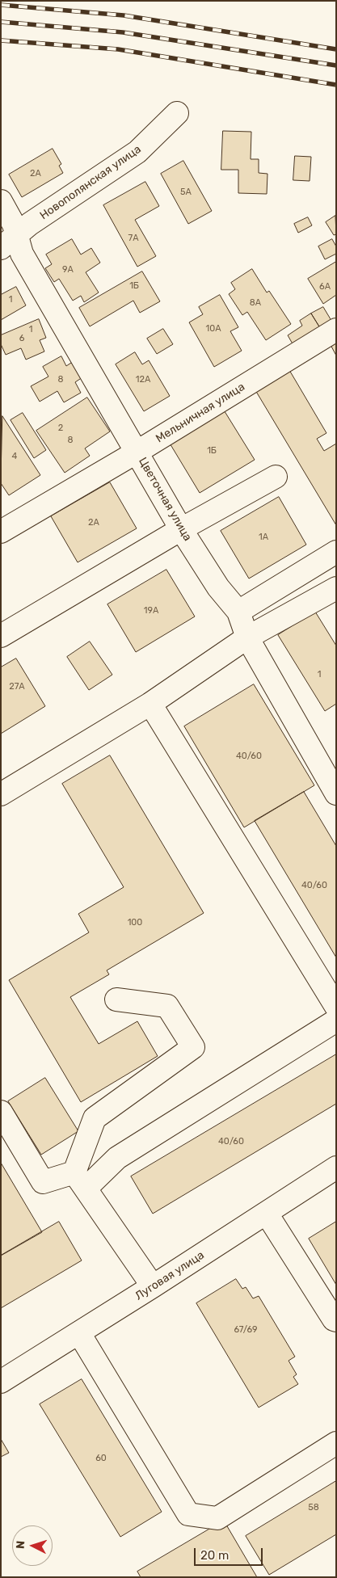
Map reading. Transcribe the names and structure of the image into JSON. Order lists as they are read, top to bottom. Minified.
{"streets":{"street":["Новополянская улица","Мельничная улица","Цветочная улица","Луговая улица"]},"crossings":[["Новополянская улица","Цветочная улица"],["Мельничная улица","Цветочная улица"]],"house_numbers":["2А","5А","7А","9А","1Б","6А","1","8А","10А","1","6","8","12А","2","8","1Б","4","2А","1А","19А","1","27А","40/60","40/60","100","40/60","67/69","60","58"],"scale_bar":"20 m","north":"left"}
